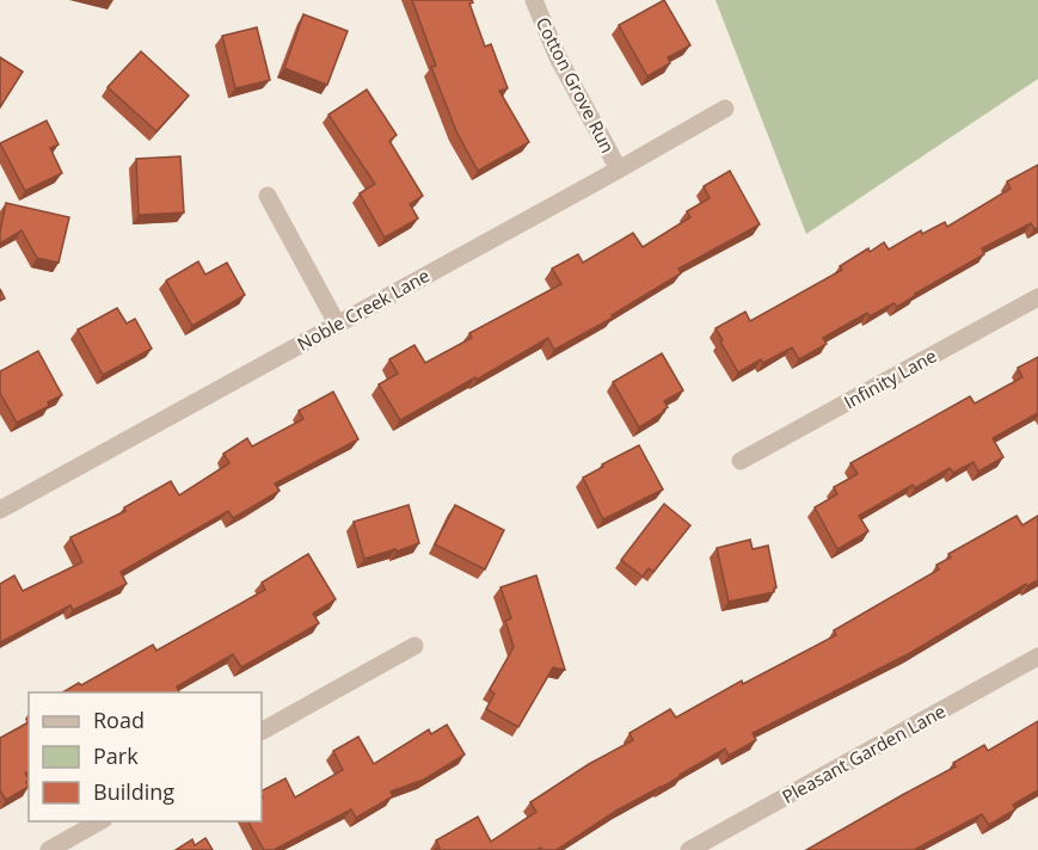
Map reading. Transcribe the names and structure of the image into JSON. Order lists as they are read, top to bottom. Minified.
{"streets":{"street":["Cotton Grove Run","Noble Creek Lane","Infinity Lane","Pleasant Garden Lane"]},"crossings":[["Cotton Grove Run","Noble Creek Lane"]],"legend":["Road","Park","Building"]}
